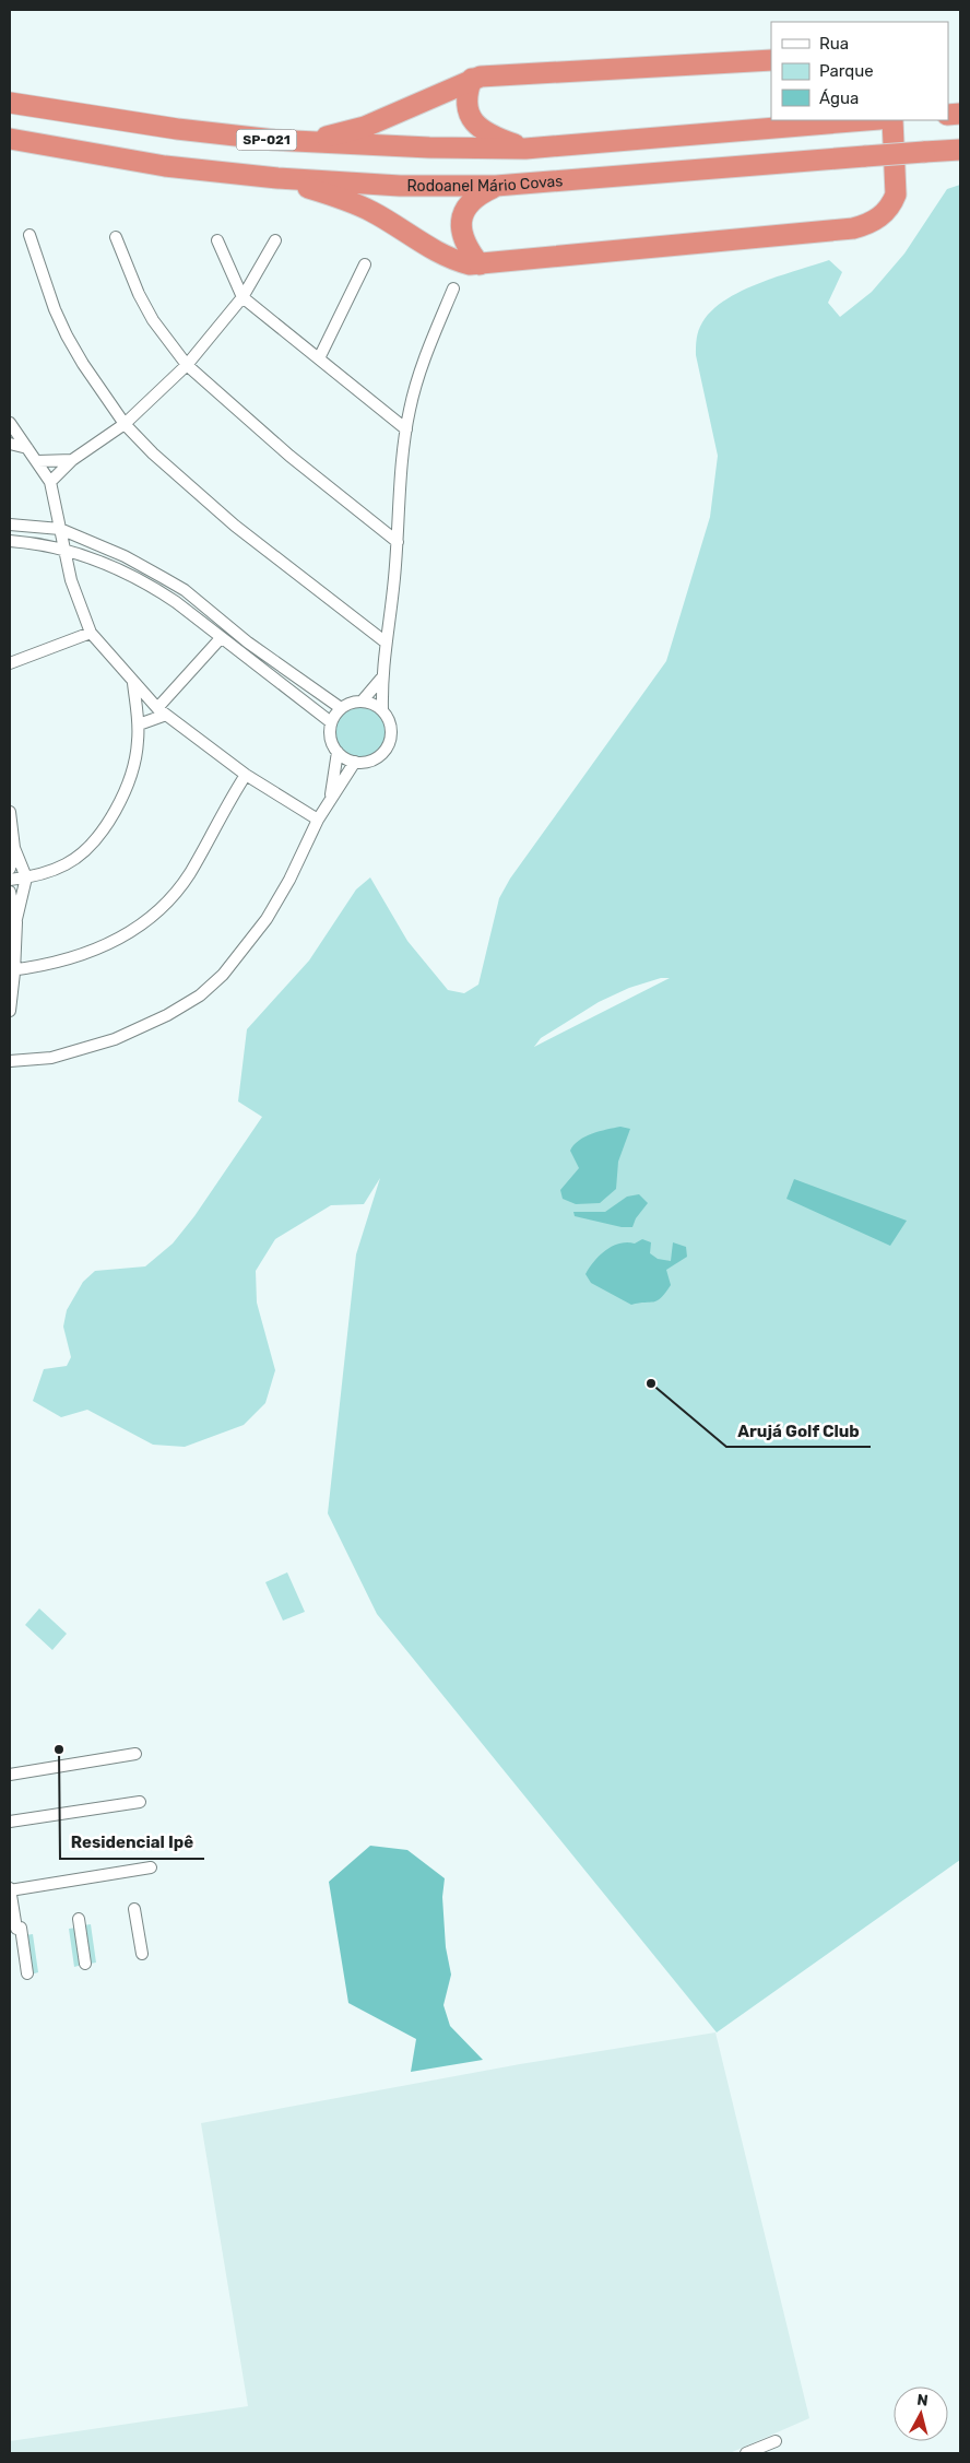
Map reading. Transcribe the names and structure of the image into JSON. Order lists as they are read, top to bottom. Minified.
{"streets":{"highway":["SP-021","Rodoanel Mário Covas"]},"places":["Arujá Golf Club","Residencial Ipê"],"legend":["Rua","Parque","Água"],"north":"top"}
